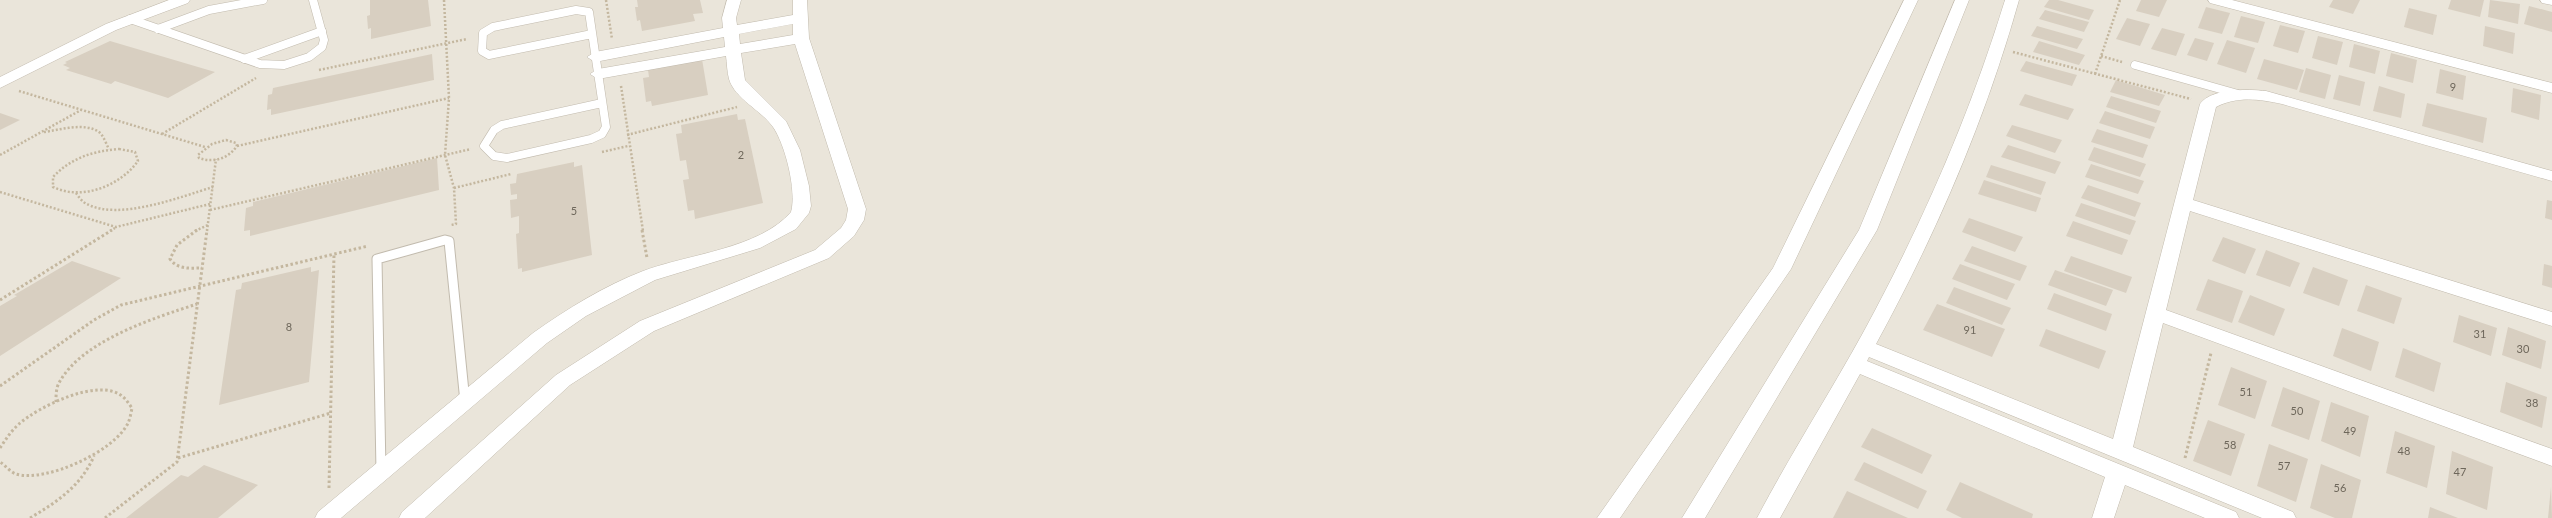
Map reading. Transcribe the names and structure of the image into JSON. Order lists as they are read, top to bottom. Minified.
{"house_numbers":["9","2","5","8","91","31","30","51","38","50","49","58","48","57","47","56"]}
